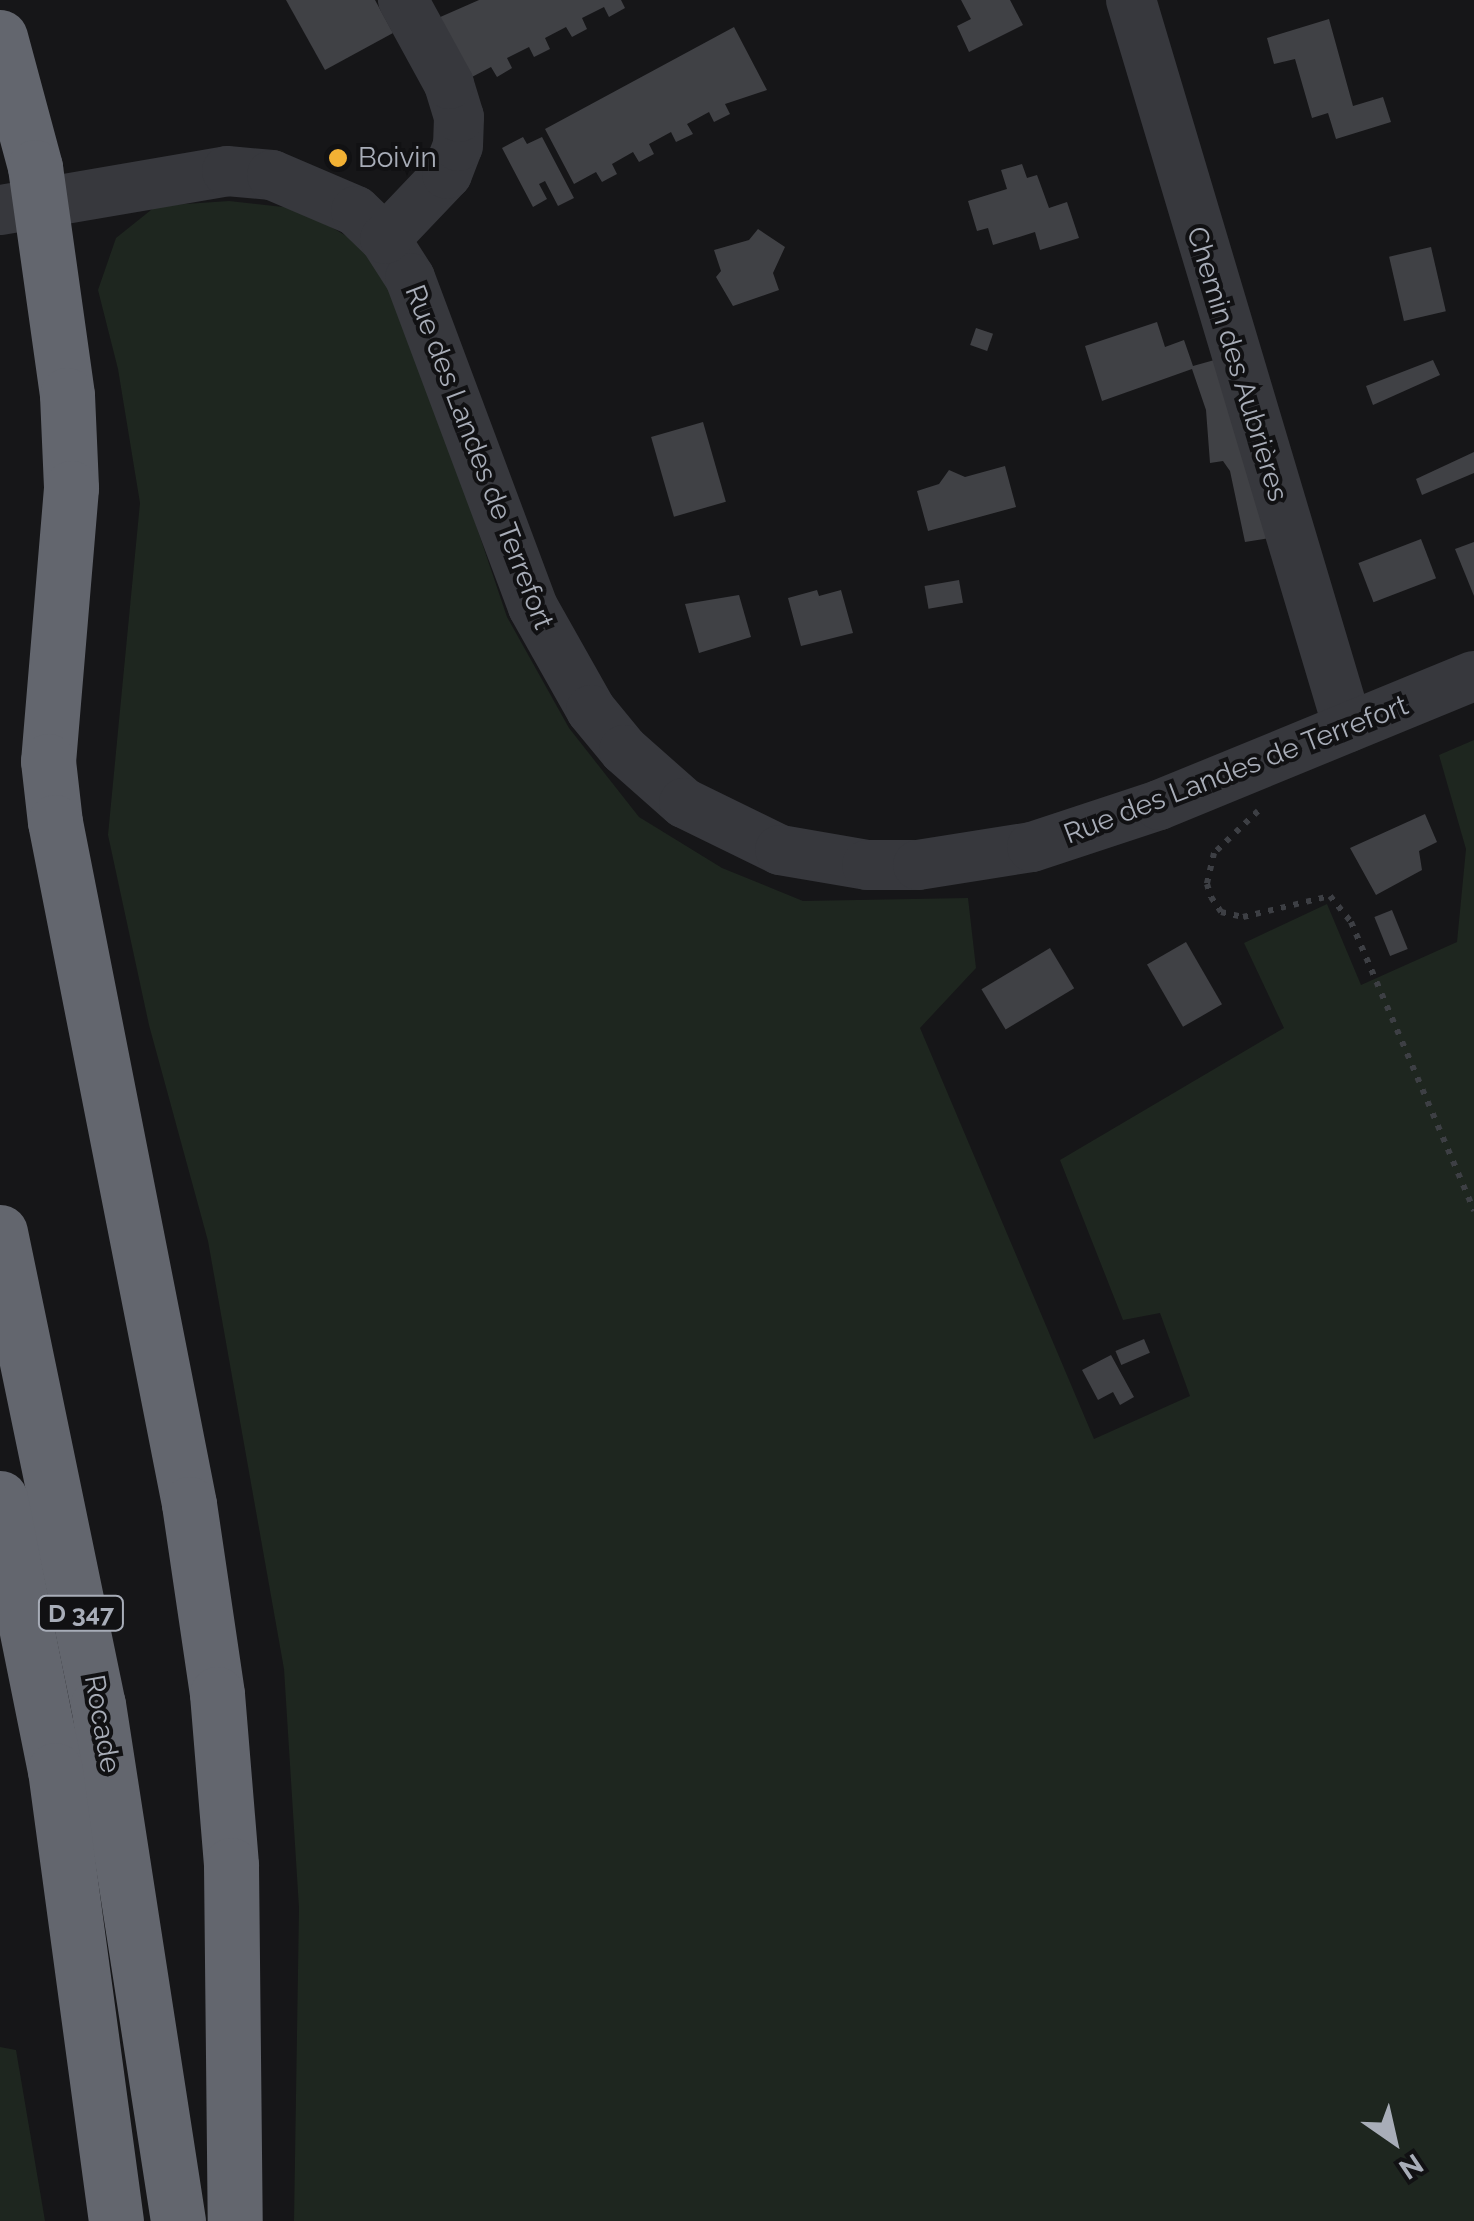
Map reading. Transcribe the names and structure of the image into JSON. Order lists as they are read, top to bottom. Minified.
{"streets":{"highway":["D 347","Rocade"],"street":["Chemin des Aubrières","Rue des Landes de Terrefort"]},"crossings":[["Chemin des Aubrières","Rue des Landes de Terrefort"]],"places":["Boivin"],"north":"bottom right"}
